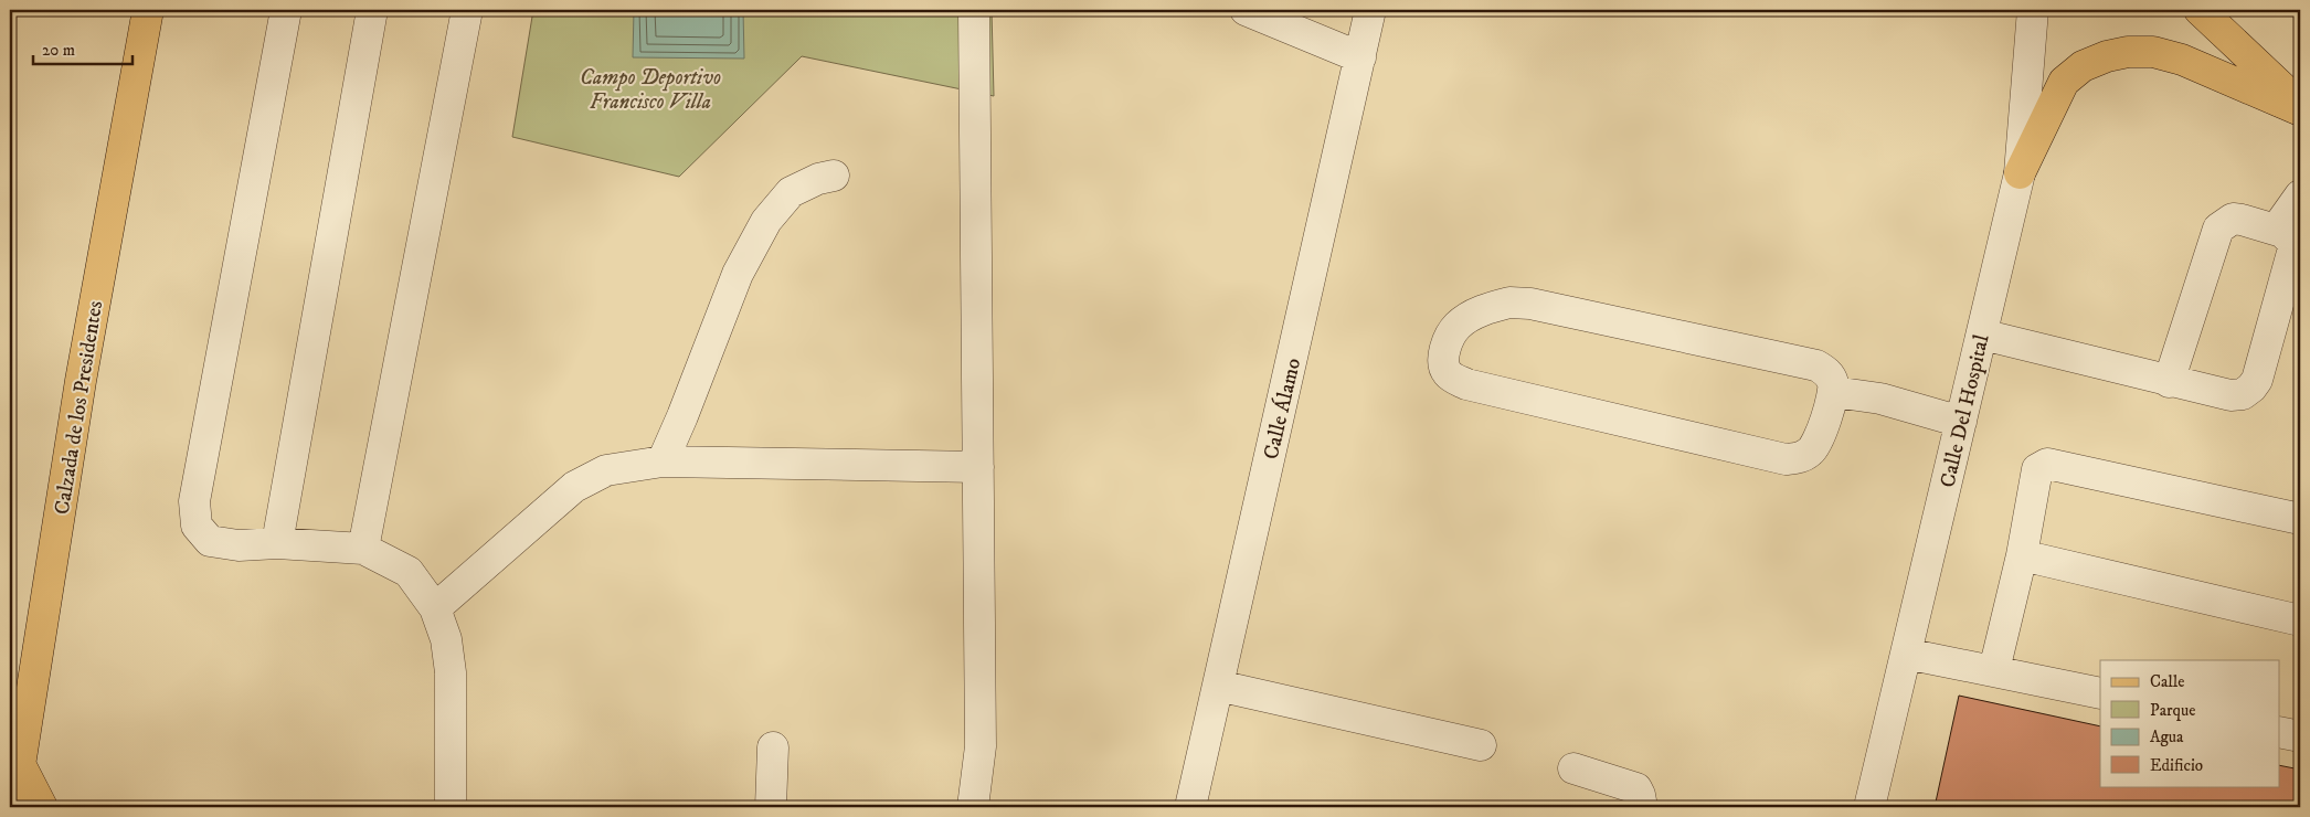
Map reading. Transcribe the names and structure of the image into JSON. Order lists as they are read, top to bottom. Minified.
{"streets":{"main road":["Calzada de los Presidentes"],"street":["Calle Álamo","Calle Del Hospital"]},"parks":["Campo Deportivo Francisco Villa"],"legend":["Calle","Parque","Agua","Edificio"],"scale_bar":"20 m"}
